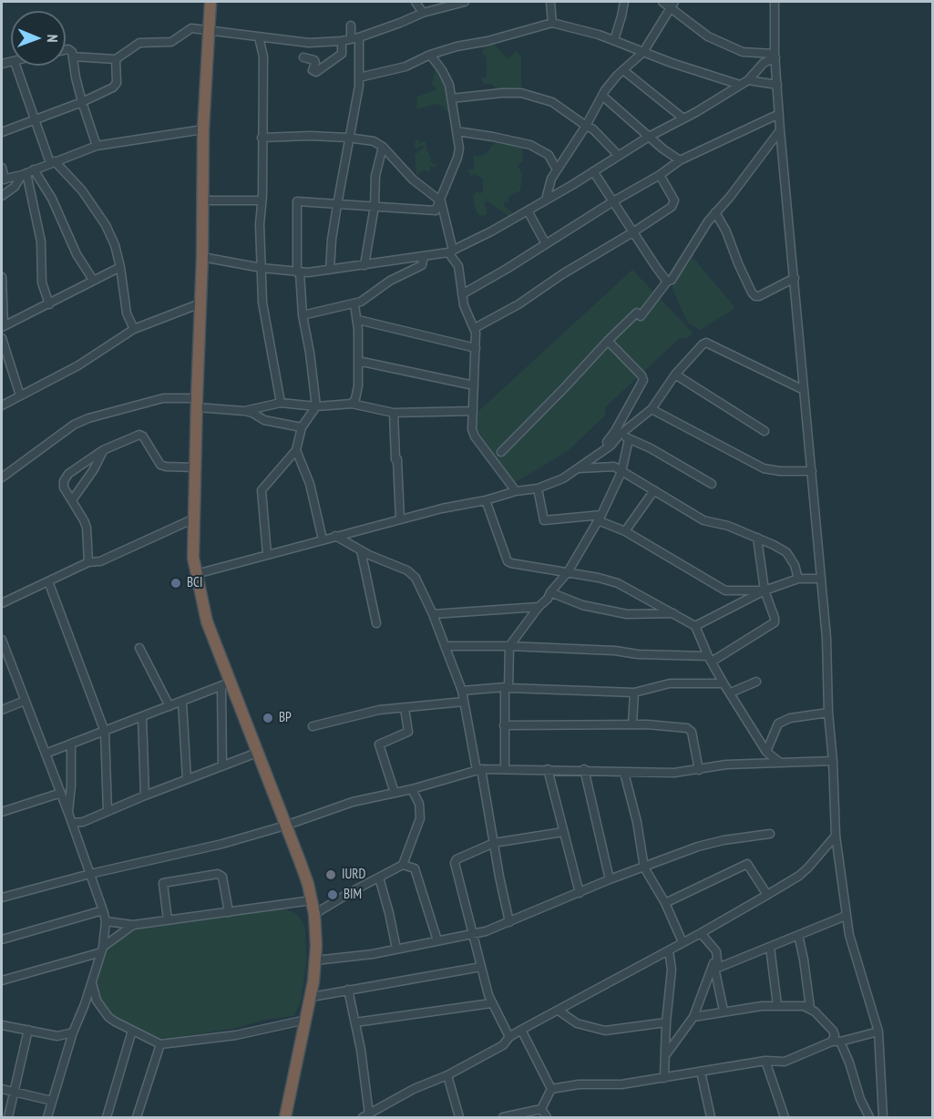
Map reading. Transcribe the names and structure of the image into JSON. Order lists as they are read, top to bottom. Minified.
{"places":["BCI","BP","IURD","BIM"],"north":"right"}
